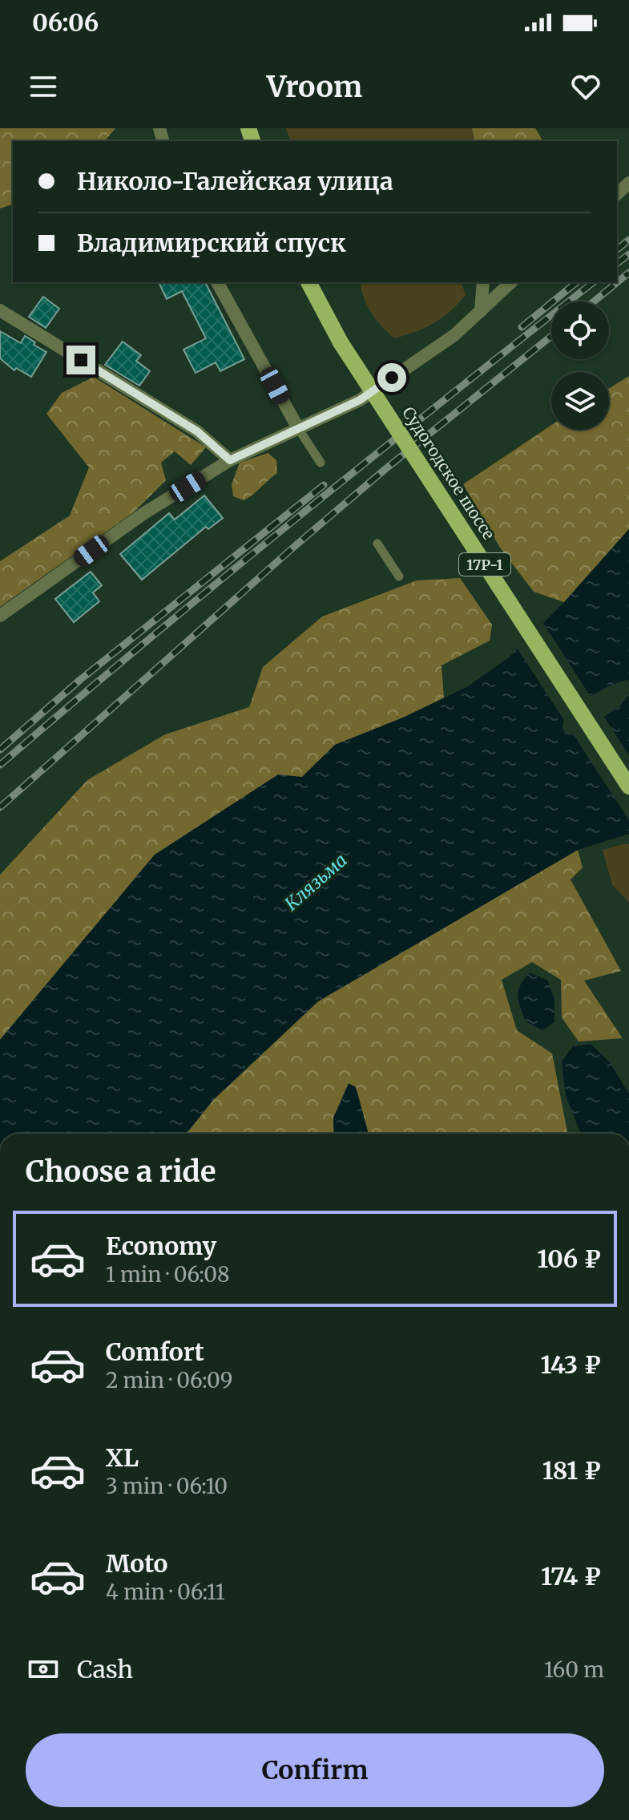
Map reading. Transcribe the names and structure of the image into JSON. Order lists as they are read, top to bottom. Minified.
{"streets":{"main road":["Судогодское шоссе","17Р-1"]},"water":["Клязьма"],"page":{"status":"06:06","header":"Vroom","banner":["Николо-Галейская улица","Владимирский спуск"],"heading":"Choose a ride","list":[{"name":"Economy","note":"1 min · 06:08","value":"106 ₽"},{"name":"Comfort","note":"2 min · 06:09","value":"143 ₽"},{"name":"XL","note":"3 min · 06:10","value":"181 ₽"},{"name":"Moto","note":"4 min · 06:11","value":"174 ₽"}],"pay":["Cash","160 m"],"buttons":"Confirm"}}
